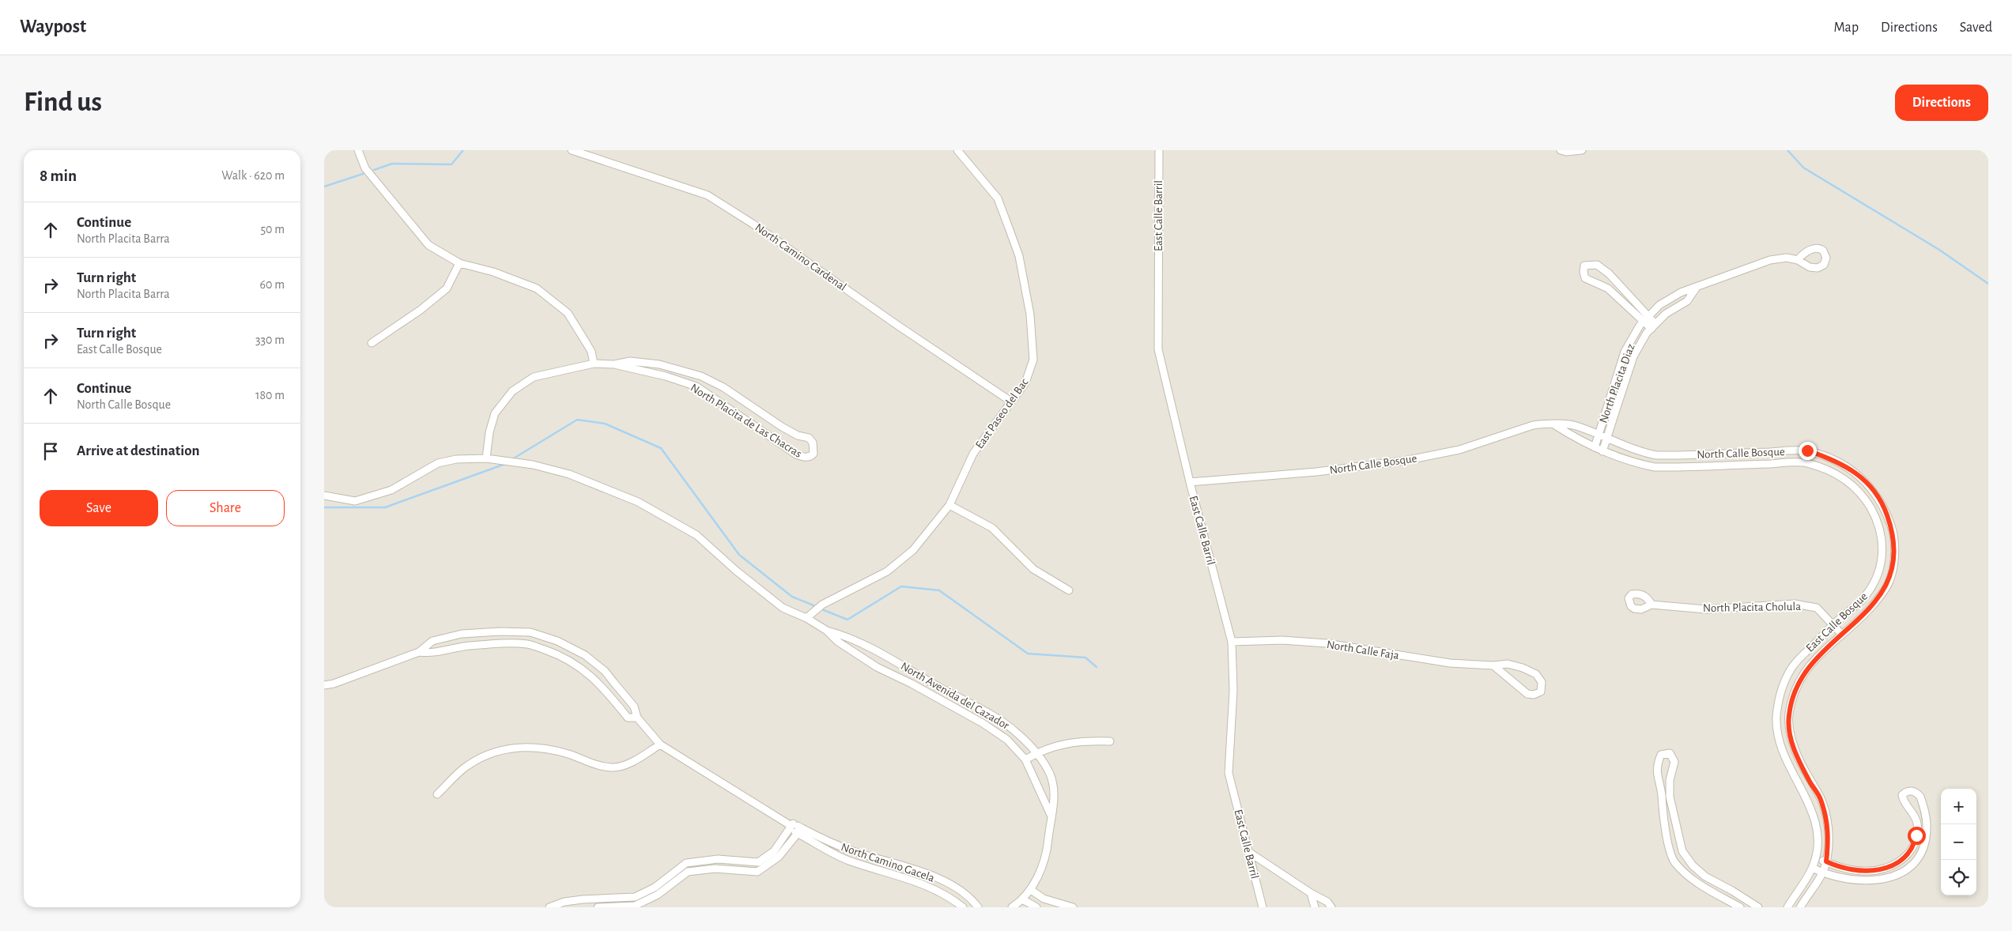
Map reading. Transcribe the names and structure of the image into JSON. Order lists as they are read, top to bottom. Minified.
{"streets":{"street":["East Calle Barril","North Camino Cardenal","North Placita Diaz","East Paseo del Bac","North Placita de Las Chacras","North Calle Bosque","North Placita Cholula","East Calle Bosque","North Calle Faja","North Avenida del Cazador","North Camino Gacela"]},"crossings":[["East Calle Barril","North Calle Bosque"],["East Calle Barril","North Calle Faja"],["North Camino Cardenal","East Paseo del Bac"],["North Placita Diaz","North Calle Bosque"],["East Paseo del Bac","North Avenida del Cazador"],["North Placita de Las Chacras","North Avenida del Cazador"],["North Calle Bosque","East Calle Bosque"],["North Placita Cholula","East Calle Bosque"]],"page":{"header":"Waypost","nav":["Map","Directions","Saved"],"buttons":["Directions",["Save","Share"]],"title":"Find us","heading":["8 min","Walk · 620 m"],"list":[["Continue","North Placita Barra","50 m"],["Turn right","North Placita Barra","60 m"],["Turn right","East Calle Bosque","330 m"],["Continue","North Calle Bosque","180 m"],"Arrive at destination"],"map_buttons":["+","−"]}}
